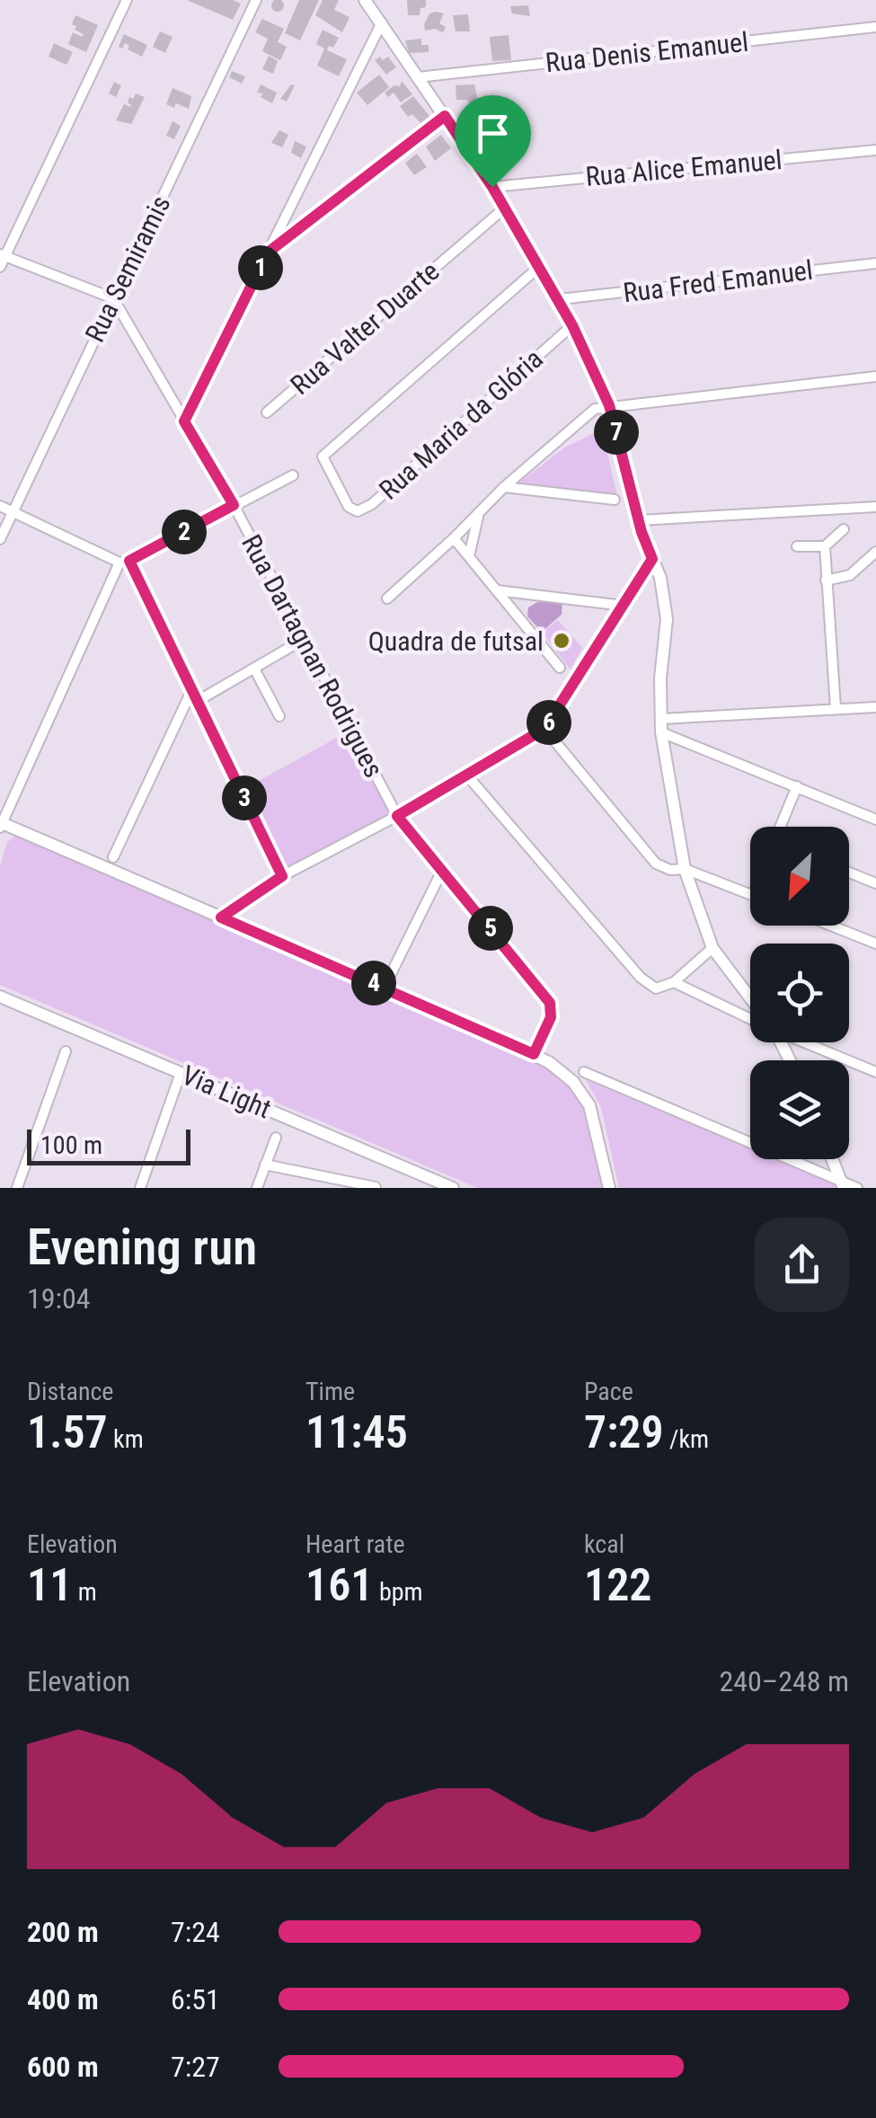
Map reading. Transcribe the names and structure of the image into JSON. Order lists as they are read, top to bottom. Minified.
{"streets":{"street":["Rua Denis Emanuel","Rua Alice Emanuel","Rua Semiramis","Rua Fred Emanuel","Rua Valter Duarte","Rua Maria da Glória","Rua Dartagnan Rodrigues","Via Light"]},"crossings":[["Rua Semiramis","Rua Dartagnan Rodrigues"]],"places":["Quadra de futsal"],"scale_bar":"100 m","north":"bottom left","page":{"pins":["1","7","2","6","3","5","4"],"scale":"100 m","heading":["Evening run","19:04"],"stats":[["Distance","1.57 km"],["Time","11:45"],["Pace","7:29 /km"],["Elevation","11 m"],["Heart rate","161 bpm"],["kcal","122"]],"chart":["Elevation","240–248 m"],"list":[{"name":"200 m","note":"7:24"},{"name":"400 m","note":"6:51"},{"name":"600 m","note":"7:27"}]}}
